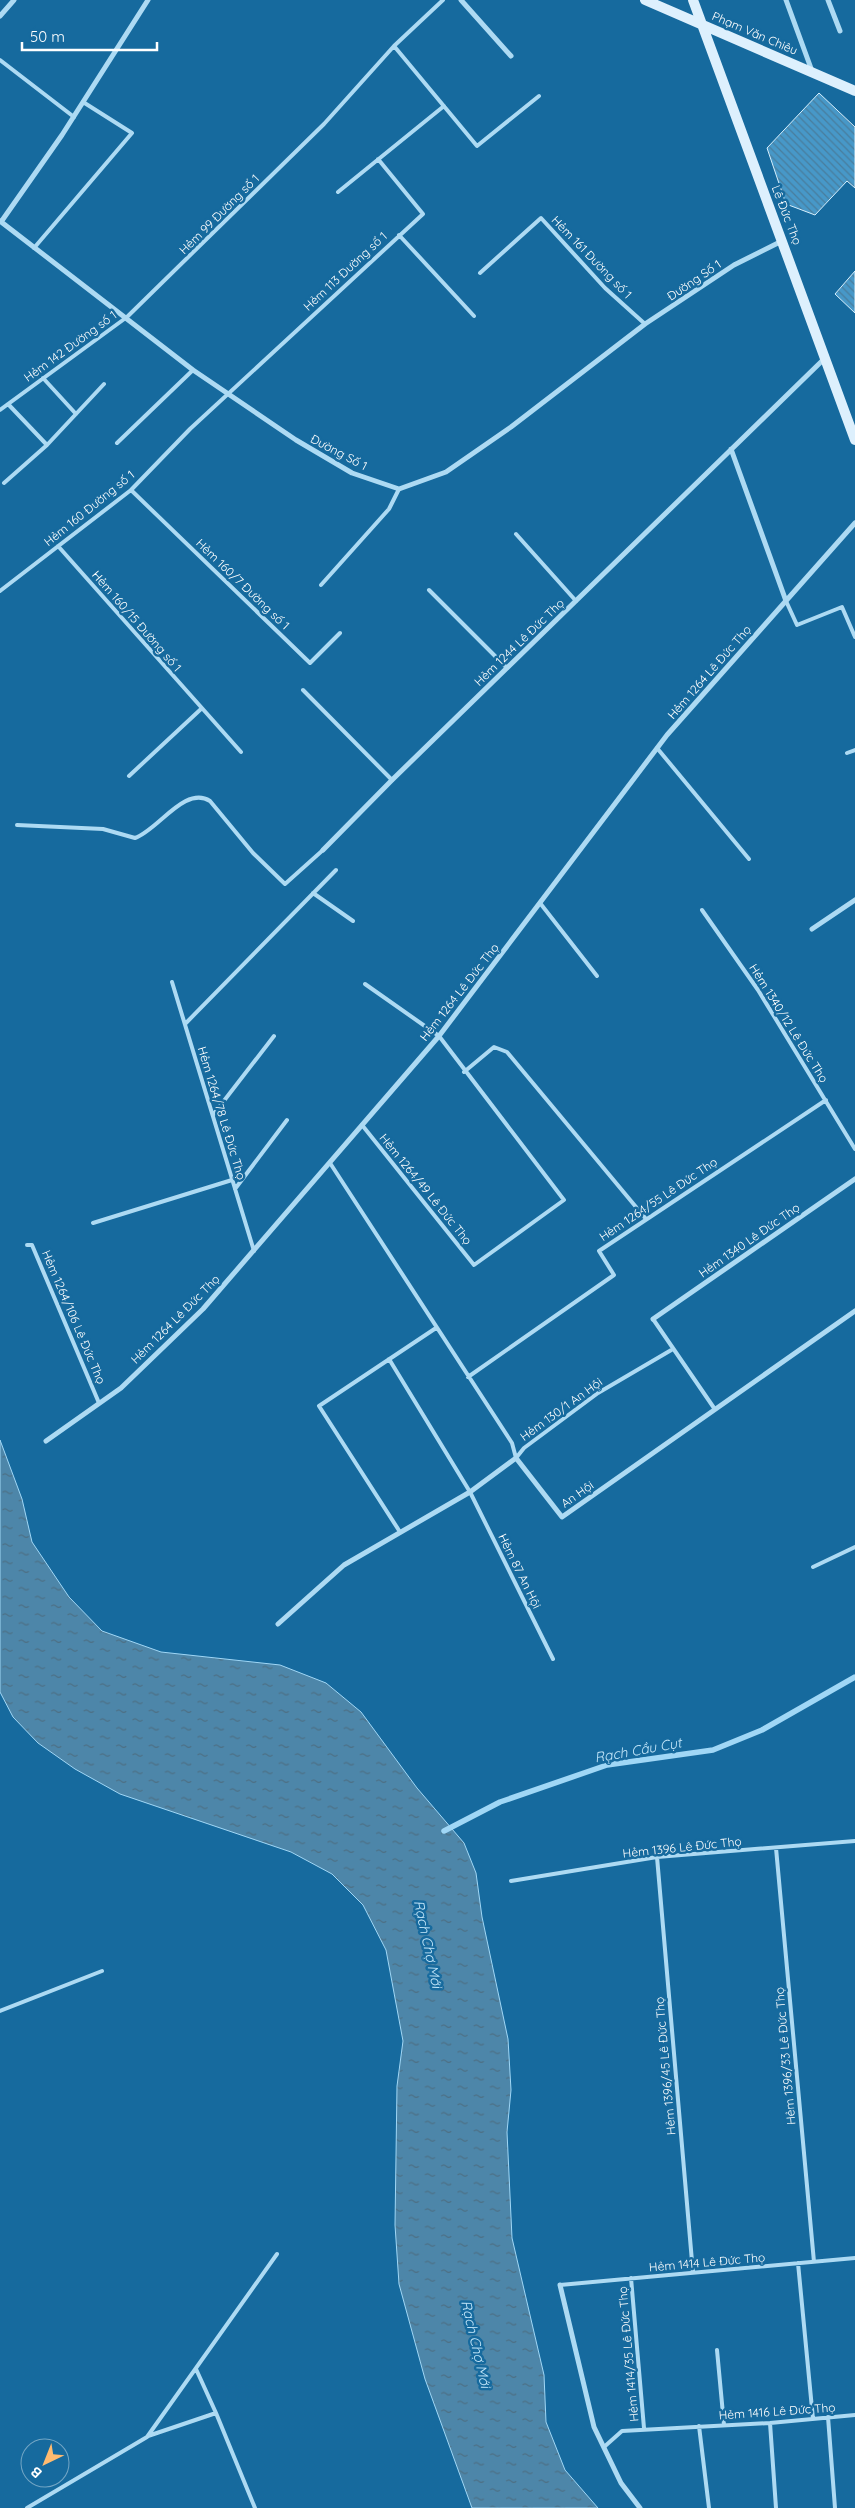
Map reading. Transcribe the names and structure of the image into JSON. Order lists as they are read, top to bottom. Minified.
{"streets":{"main road":["Phạm Văn Chiêu","Lê Đức Thọ"],"street":["Đường Số 1","Hẻm 1244 Lê Đức Thọ","Hẻm 1264 Lê Đức Thọ","Hẻm 1340 Lê Đức Thọ","An Hội"],"lane":["Hẻm 99 Đường số 1","Hẻm 161 Đường số 1","Hẻm 113 Đường số 1","Hẻm 142 Đường số 1","Hẻm 160 Đường số 1","Hẻm 160/7 Đường số 1","Hẻm 160/15 Đường số 1","Hẻm 1340/12 Lê Đức Thọ","Hẻm 1264/78 Lê Đức Thọ","Hẻm 1264/49 Lê Đức Thọ","Hẻm 1264/55 Lê Đức Thọ","Hẻm 1264/106 Lê Đức Thọ","Hẻm 130/1 An Hội","Hẻm 87 An Hội","Hẻm 1396 Lê Đức Thọ","Hẻm 1396/33 Lê Đức Thọ","Hẻm 1396/45 Lê Đức Thọ","Hẻm 1414 Lê Đức Thọ","Hẻm 1414/35 Lê Đức Thọ","Hẻm 1416 Lê Đức Thọ"]},"crossings":[["Phạm Văn Chiêu","Lê Đức Thọ"],["Hẻm 99 Đường số 1","Đường Số 1"],["Hẻm 99 Đường số 1","Hẻm 142 Đường số 1"],["Lê Đức Thọ","Đường Số 1"],["Lê Đức Thọ","Hẻm 1244 Lê Đức Thọ"],["Hẻm 161 Đường số 1","Đường Số 1"],["Hẻm 113 Đường số 1","Đường Số 1"],["Hẻm 113 Đường số 1","Hẻm 160 Đường số 1"],["Đường Số 1","Hẻm 142 Đường số 1"],["Đường Số 1","Hẻm 160 Đường số 1"],["Hẻm 160 Đường số 1","Hẻm 160/7 Đường số 1"],["Hẻm 160 Đường số 1","Hẻm 160/15 Đường số 1"],["Hẻm 1264 Lê Đức Thọ","Hẻm 1264/78 Lê Đức Thọ"],["Hẻm 1264 Lê Đức Thọ","Hẻm 1264/49 Lê Đức Thọ"],["Hẻm 1264 Lê Đức Thọ","Hẻm 1264/106 Lê Đức Thọ"],["Hẻm 1340/12 Lê Đức Thọ","Hẻm 1264/55 Lê Đức Thọ"],["Hẻm 130/1 An Hội","An Hội"],["Hẻm 1396 Lê Đức Thọ","Hẻm 1396/33 Lê Đức Thọ"],["Hẻm 1396 Lê Đức Thọ","Hẻm 1396/45 Lê Đức Thọ"],["Hẻm 1396/33 Lê Đức Thọ","Hẻm 1414 Lê Đức Thọ"],["Hẻm 1396/45 Lê Đức Thọ","Hẻm 1414 Lê Đức Thọ"],["Hẻm 1414 Lê Đức Thọ","Hẻm 1414/35 Lê Đức Thọ"],["Hẻm 1414/35 Lê Đức Thọ","Hẻm 1416 Lê Đức Thọ"]],"water":["Rạch Cầu Cụt","Rạch Chợ Mới"],"scale_bar":"50 m","north":"bottom left"}
